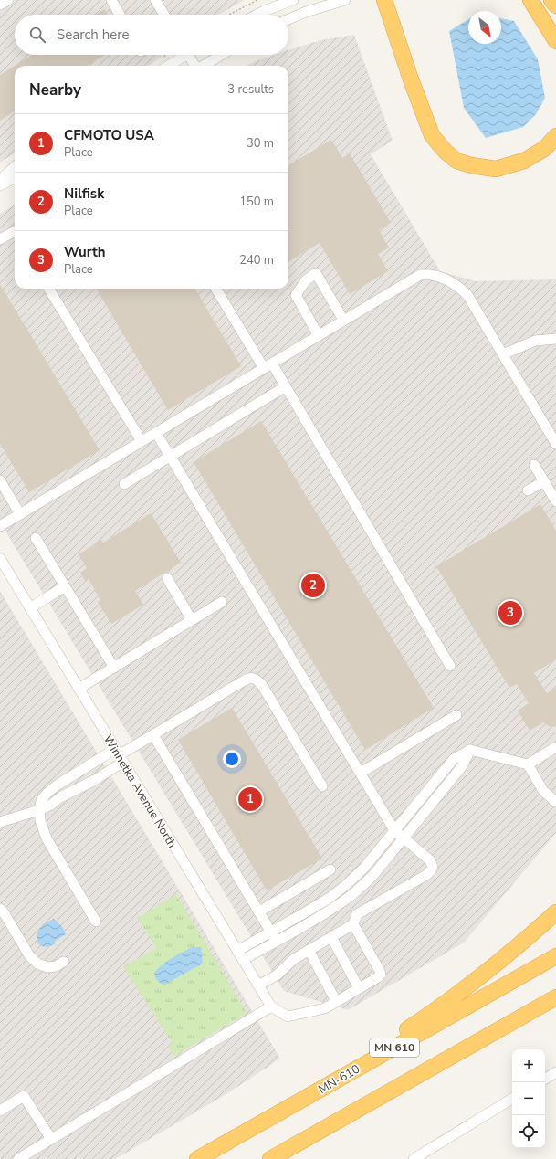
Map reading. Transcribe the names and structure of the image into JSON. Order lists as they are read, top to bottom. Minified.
{"streets":{"highway":["MN 610","MN-610"],"street":["Winnetka Avenue North"]},"north":"bottom right","page":{"search":"Search here","heading":["Nearby","3 results"],"list":[{"mark":"1","name":"CFMOTO USA","note":"Place","value":"30 m"},{"mark":"2","name":"Nilfisk","note":"Place","value":"150 m"},{"mark":"3","name":"Wurth","note":"Place","value":"240 m"}],"pins":["2","3","1"],"map_buttons":["+","−"]}}
